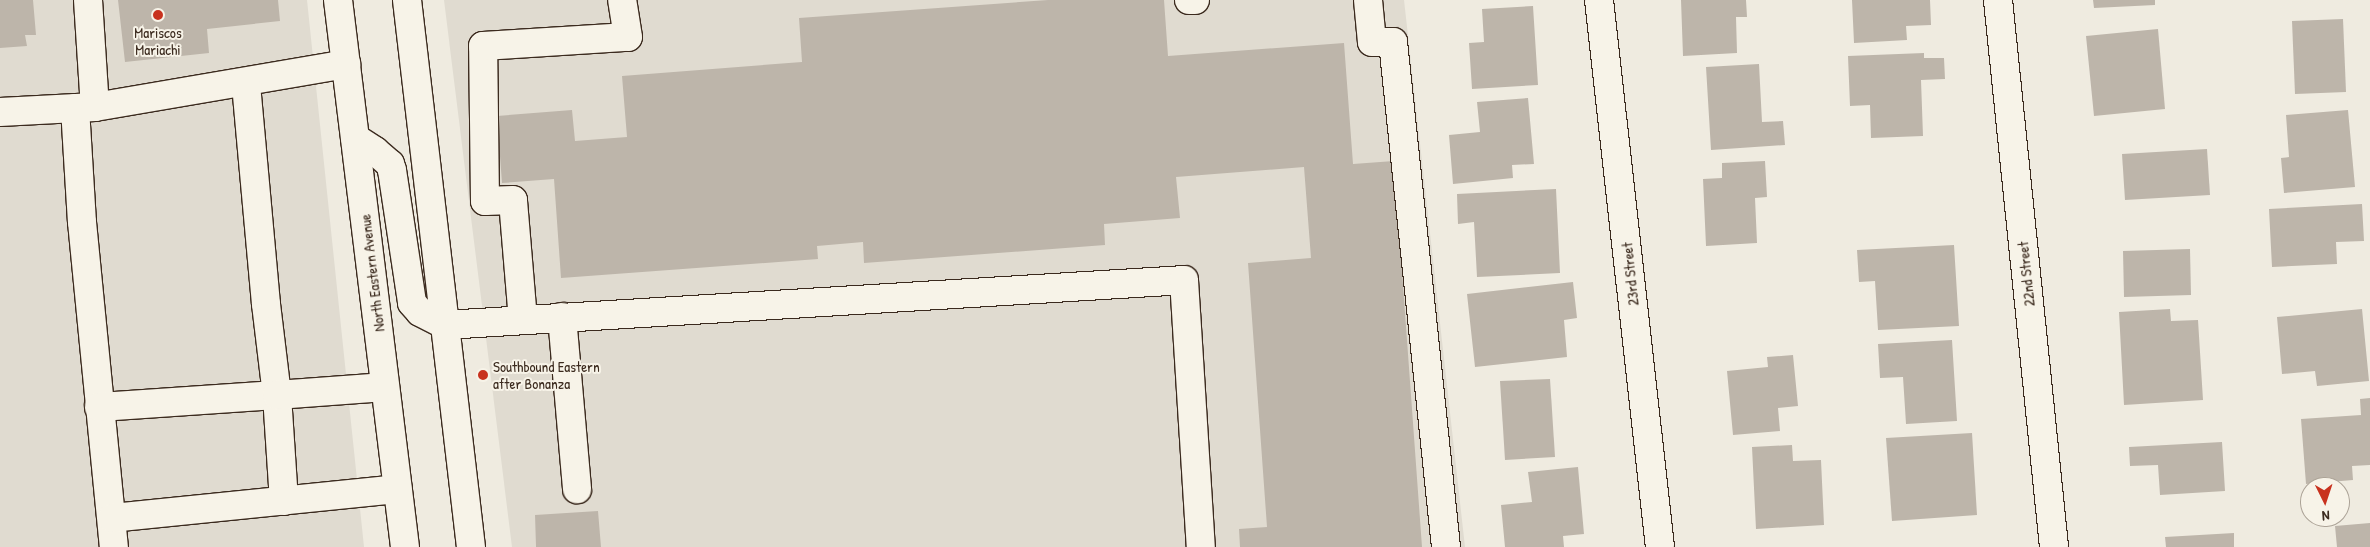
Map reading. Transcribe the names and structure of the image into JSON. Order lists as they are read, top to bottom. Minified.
{"streets":{"main road":["North Eastern Avenue","23rd Street","22nd Street"]},"places":["Mariscos Mariachi","Southbound Eastern after Bonanza"],"north":"bottom"}
